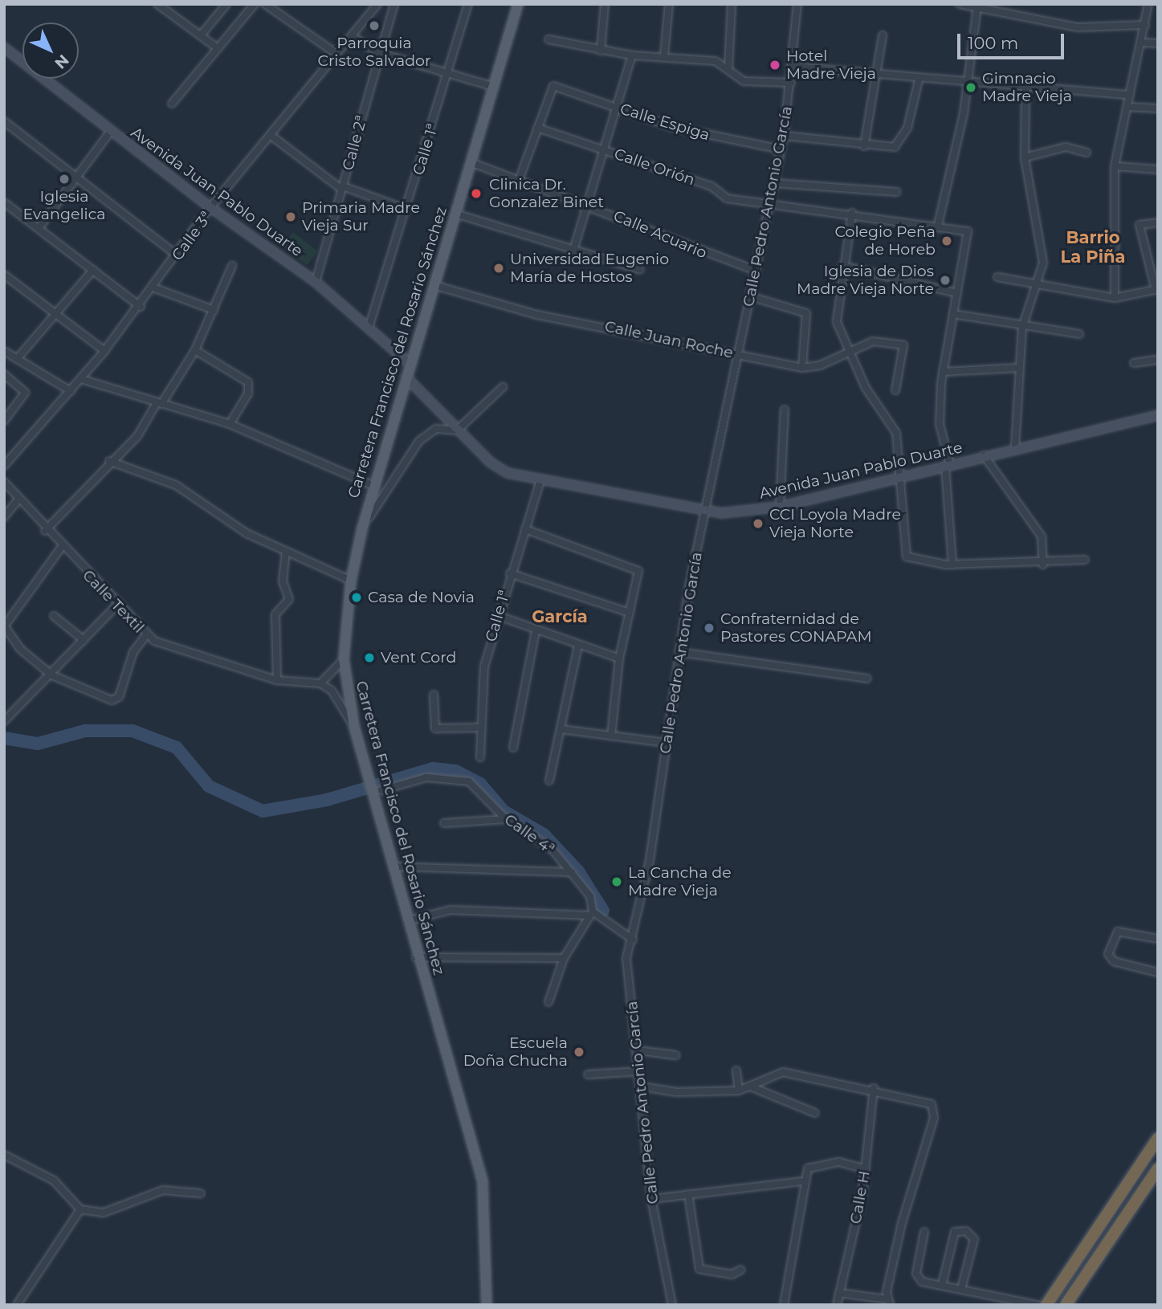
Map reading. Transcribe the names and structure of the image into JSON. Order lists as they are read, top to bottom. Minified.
{"streets":{"main road":["Avenida Juan Pablo Duarte","Carretera Francisco del Rosario Sánchez"],"street":["Calle Espiga","Calle 2ª","Calle 1ª","Calle Orión","Calle Pedro Antonio García","Calle Acuario","Calle 3ª","Calle Juan Roche","Calle Textil","Calle 4ª","Calle H"]},"crossings":[["Calle Espiga","Calle Orión"],["Calle Espiga","Calle Pedro Antonio García"],["Calle 2ª","Avenida Juan Pablo Duarte"],["Calle 1ª","Avenida Juan Pablo Duarte"],["Calle Orión","Calle Pedro Antonio García"],["Avenida Juan Pablo Duarte","Calle Pedro Antonio García"],["Avenida Juan Pablo Duarte","Calle 3ª"],["Avenida Juan Pablo Duarte","Carretera Francisco del Rosario Sánchez"],["Calle Pedro Antonio García","Calle Acuario"],["Calle Pedro Antonio García","Calle Juan Roche"],["Calle Acuario","Carretera Francisco del Rosario Sánchez"],["Calle Juan Roche","Carretera Francisco del Rosario Sánchez"],["Carretera Francisco del Rosario Sánchez","Calle 4ª"]],"districts":["Barrio La Piña","García"],"places":["Parroquia Cristo Salvador","Hotel Madre Vieja","Gimnacio Madre Vieja","Iglesia Evangelica","Clinica Dr. Gonzalez Binet","Primaria Madre Vieja Sur","Colegio Peña de Horeb","Universidad Eugenio María de Hostos","Iglesia de Dios Madre Vieja Norte","CCI Loyola Madre Vieja Norte","Casa de Novia","Confraternidad de Pastores CONAPAM","Vent Cord","La Cancha de Madre Vieja","Escuela Doña Chucha"],"scale_bar":"100 m","north":"bottom right"}
